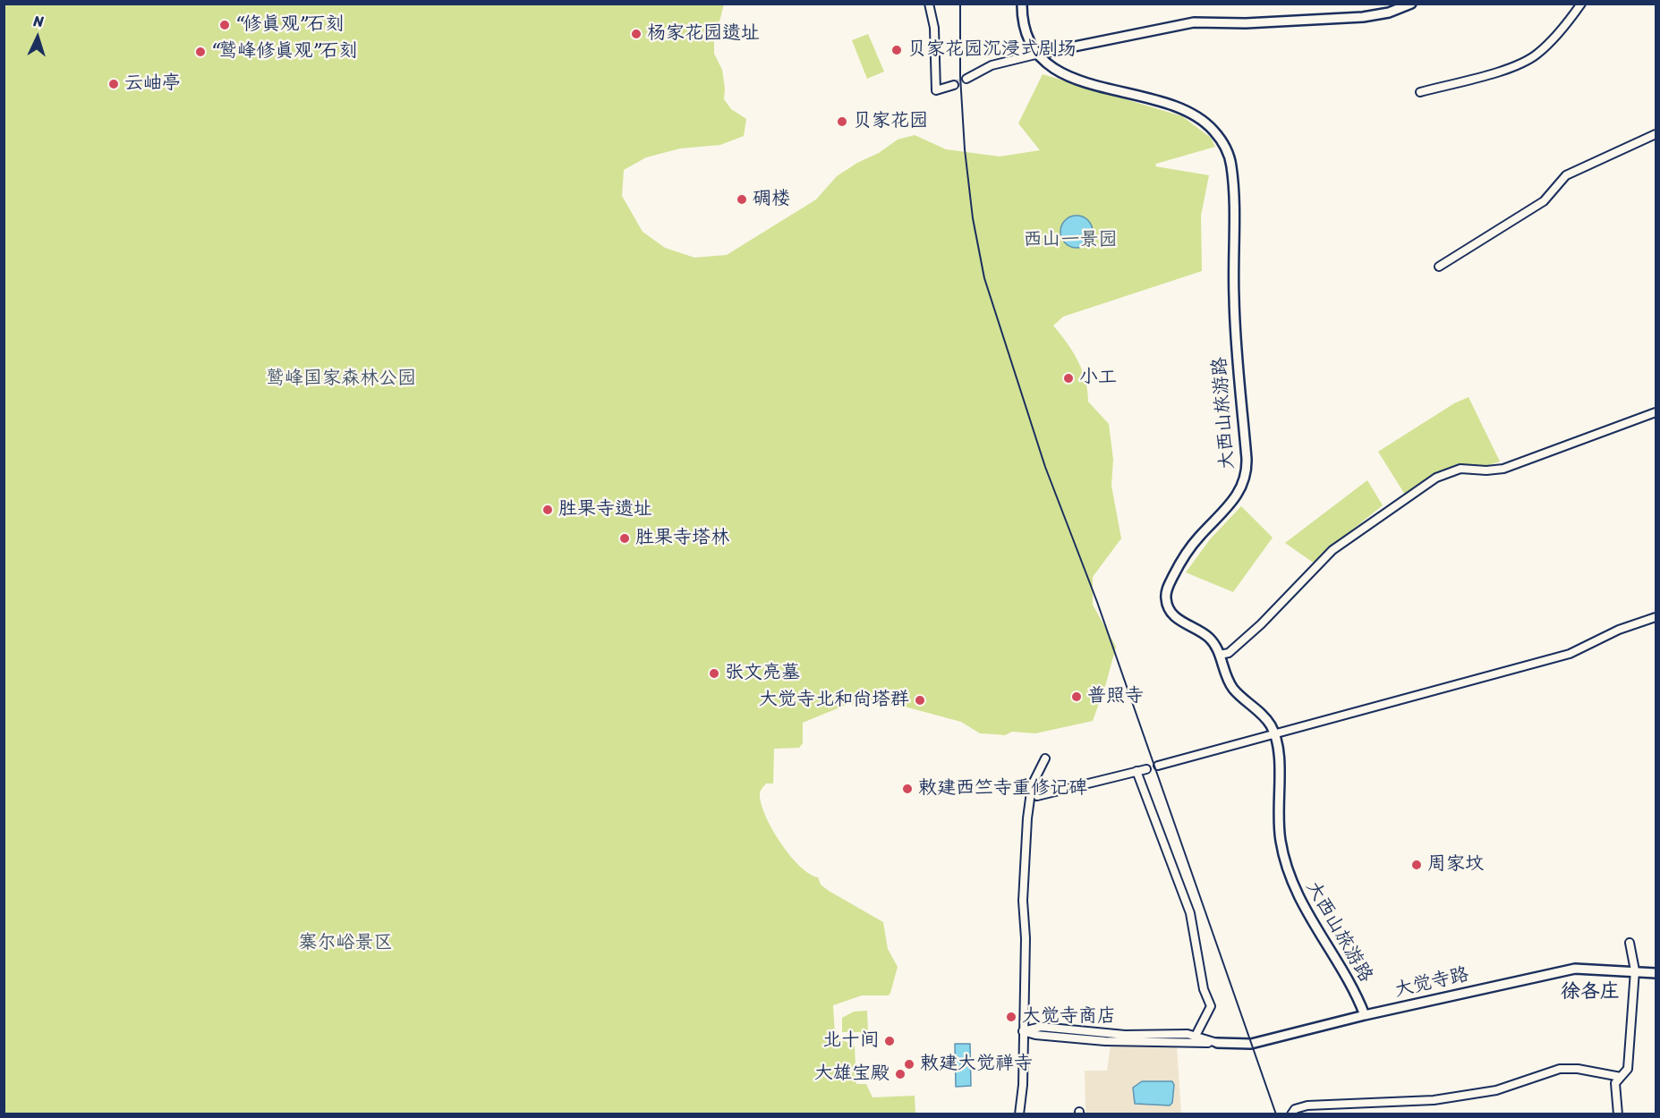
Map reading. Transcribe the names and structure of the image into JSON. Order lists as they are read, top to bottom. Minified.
{"streets":{"street":["大西山旅游路","大觉寺路"]},"crossings":[["大西山旅游路","大觉寺路"]],"districts":["徐各庄"],"parks":["西山一景园","鹫峰国家森林公园","寨尔峪景区"],"places":["“修真观”石刻","杨家花园遗址","贝家花园沉浸式剧场","“鹫峰修真观”石刻","云岫亭","贝家花园","碉楼","小工","胜果寺遗址","胜果寺塔林","张文亮墓","普照寺","大觉寺北和尚塔群","敕建西竺寺重修记碑","周家坟","大觉寺商店","北十间","敕建大觉禅寺","大雄宝殿"],"north":"top"}
